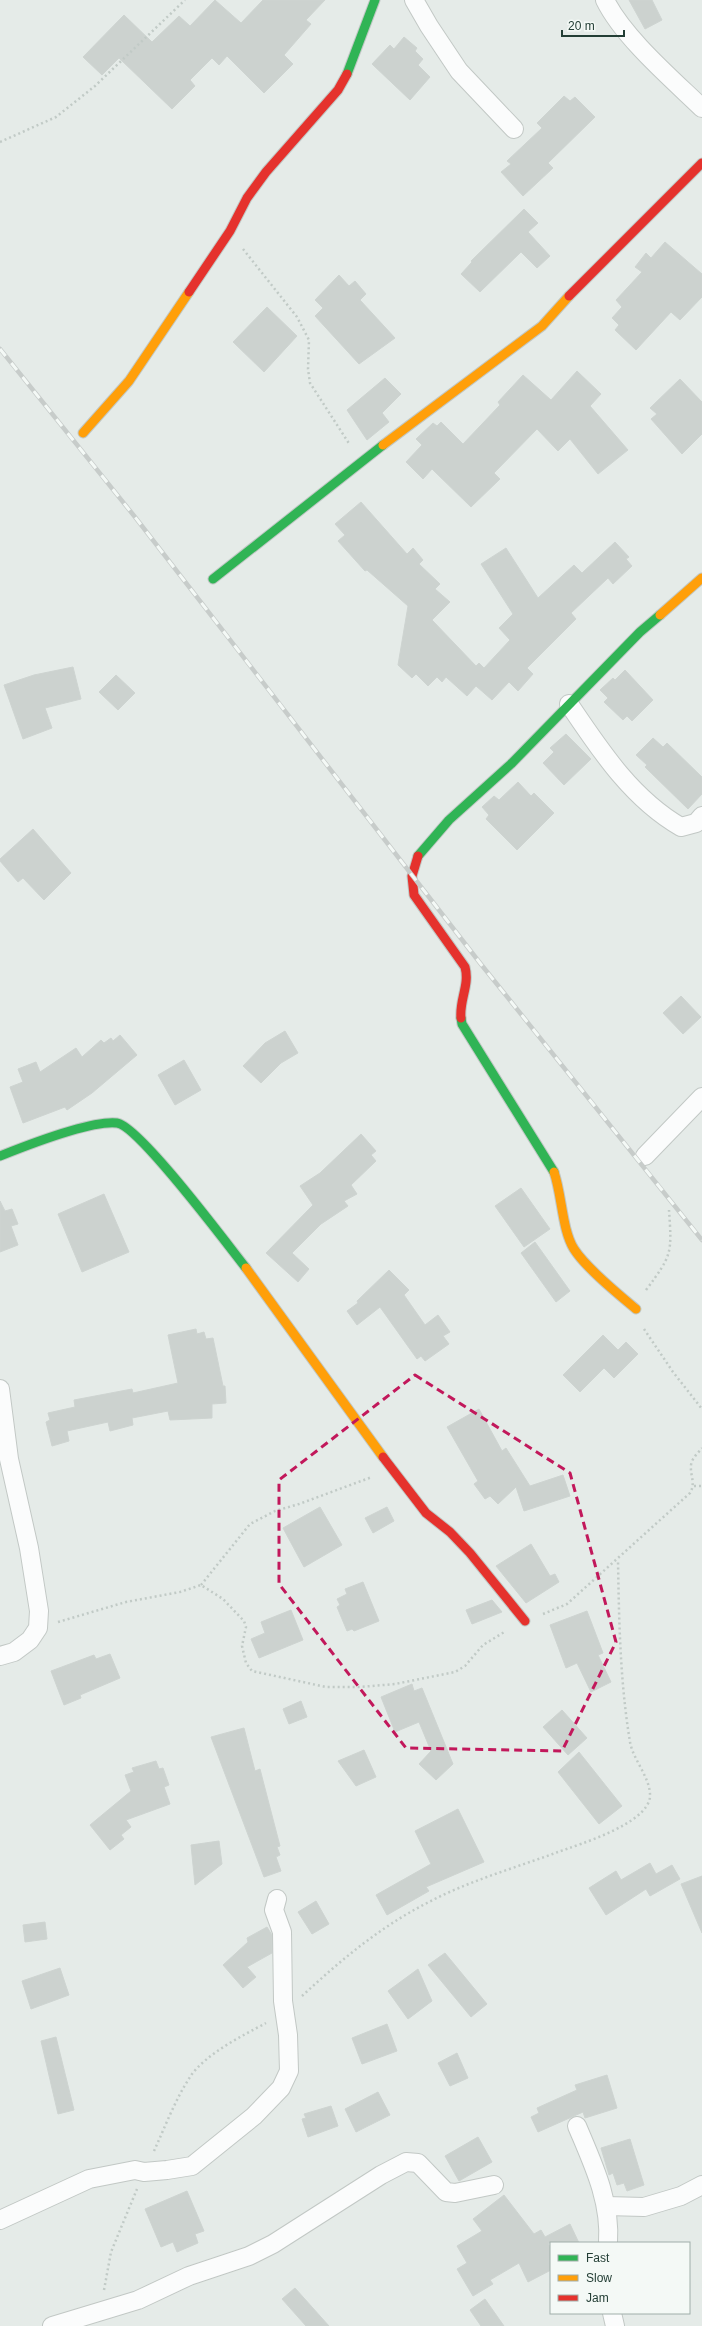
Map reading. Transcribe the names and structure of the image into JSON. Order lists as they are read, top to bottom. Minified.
{"legend":["Fast","Slow","Jam"],"scale_bar":"20 m"}
